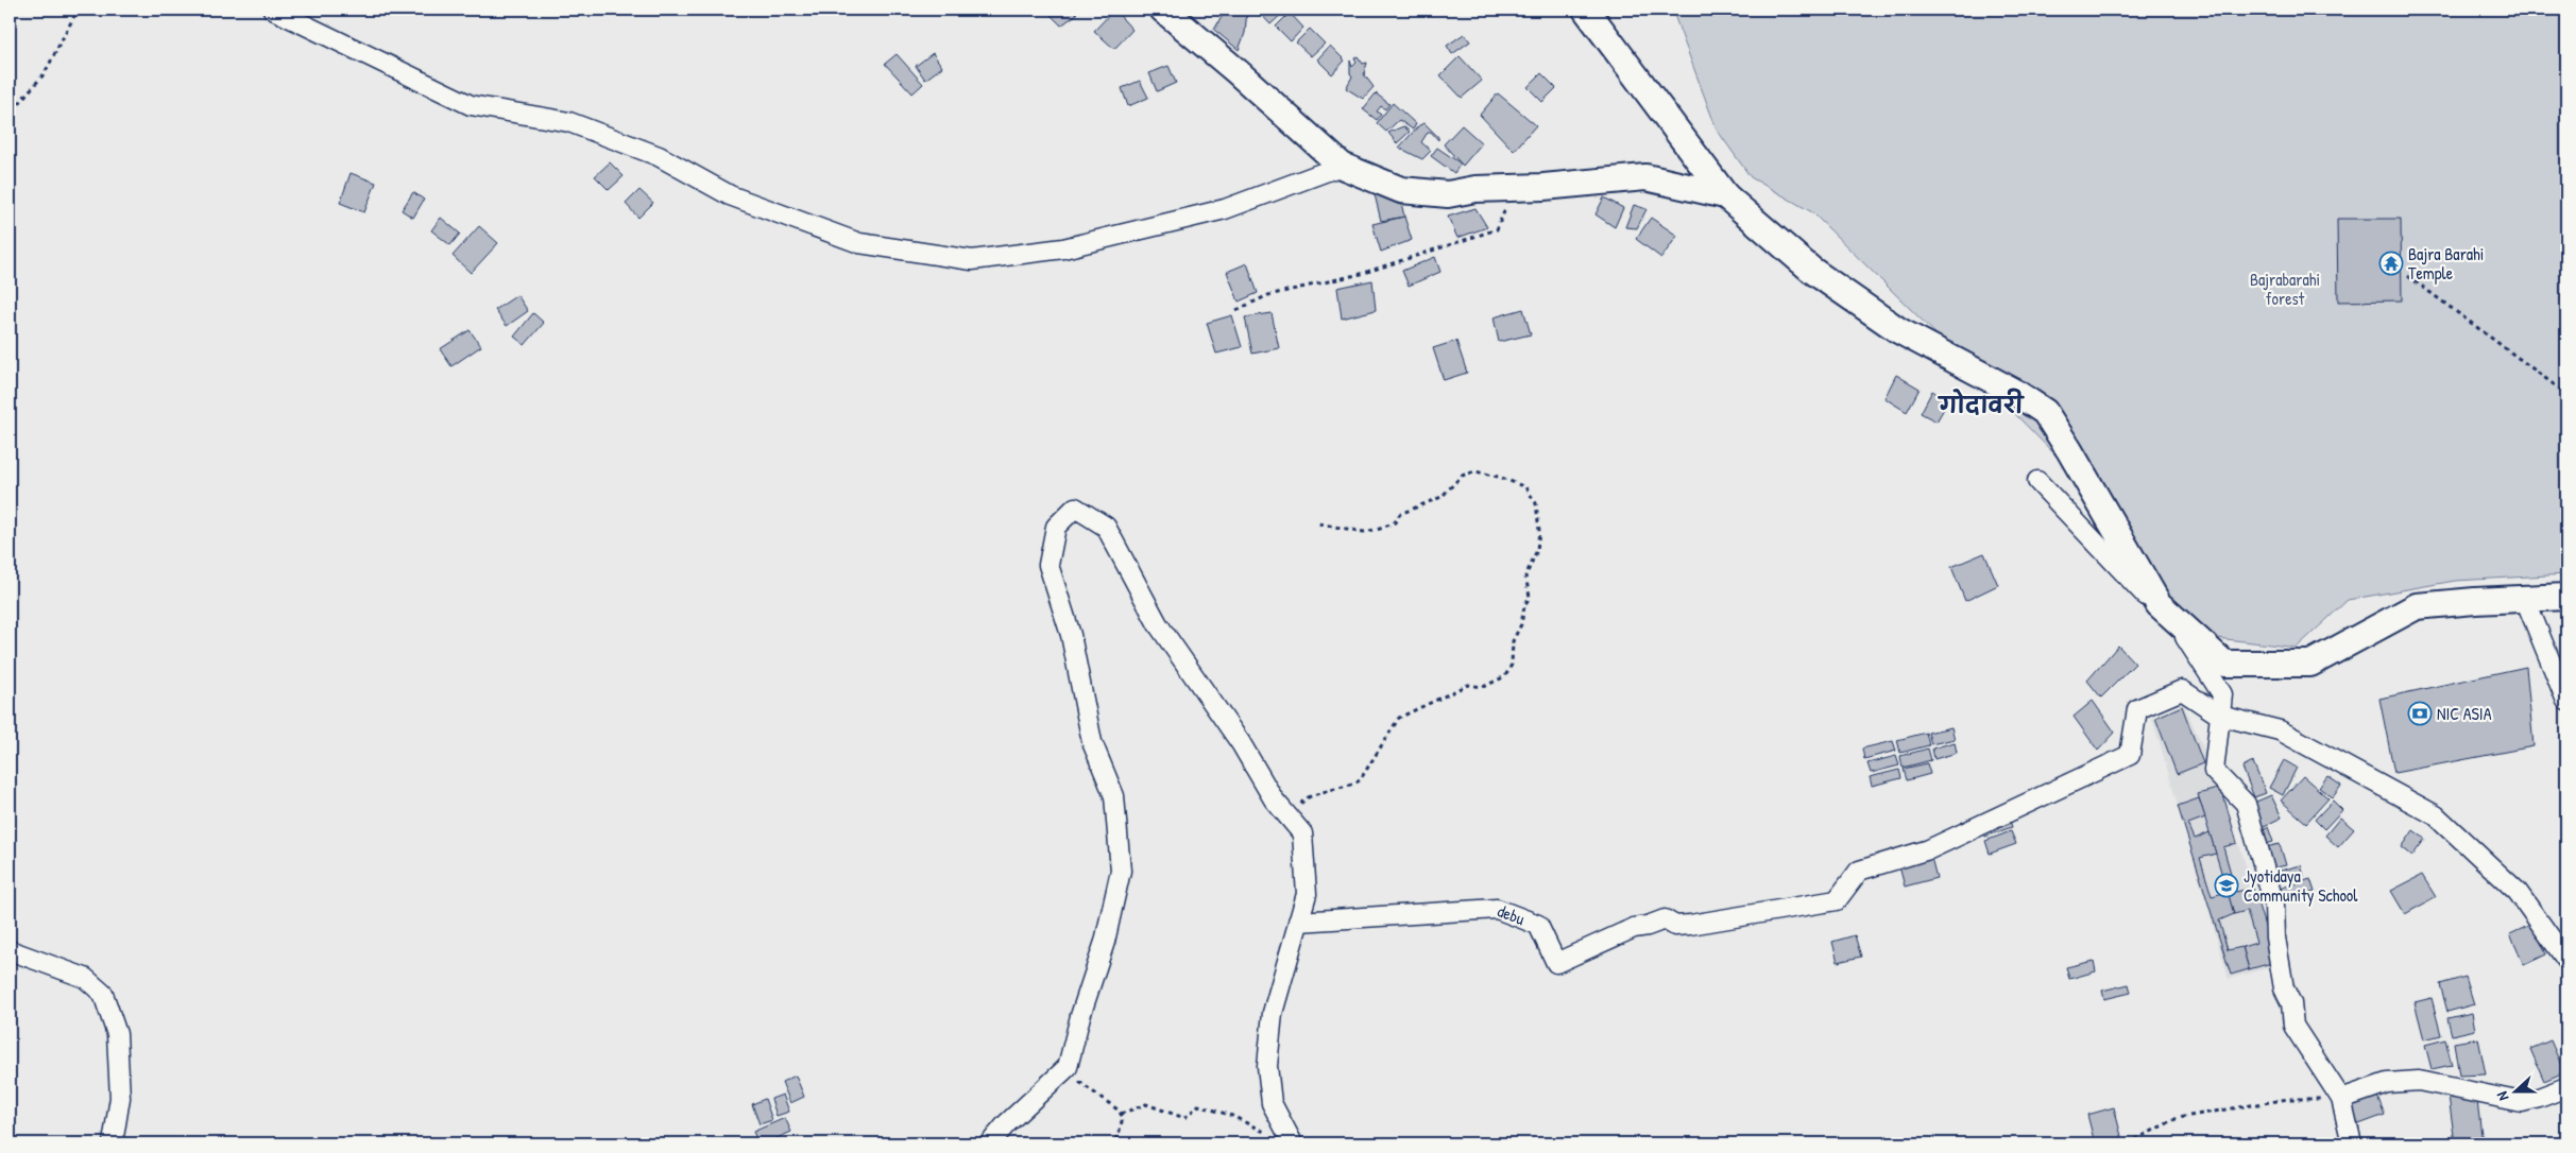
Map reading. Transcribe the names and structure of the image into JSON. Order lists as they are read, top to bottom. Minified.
{"streets":{"street":["debu"]},"districts":["गोदावरी"],"parks":["Bajrabarahi forest"],"places":{"temple":["Bajra Barahi Temple"],"bank":["NIC ASIA"],"school or university":["Jyotidaya Community School"]},"north":"left"}
